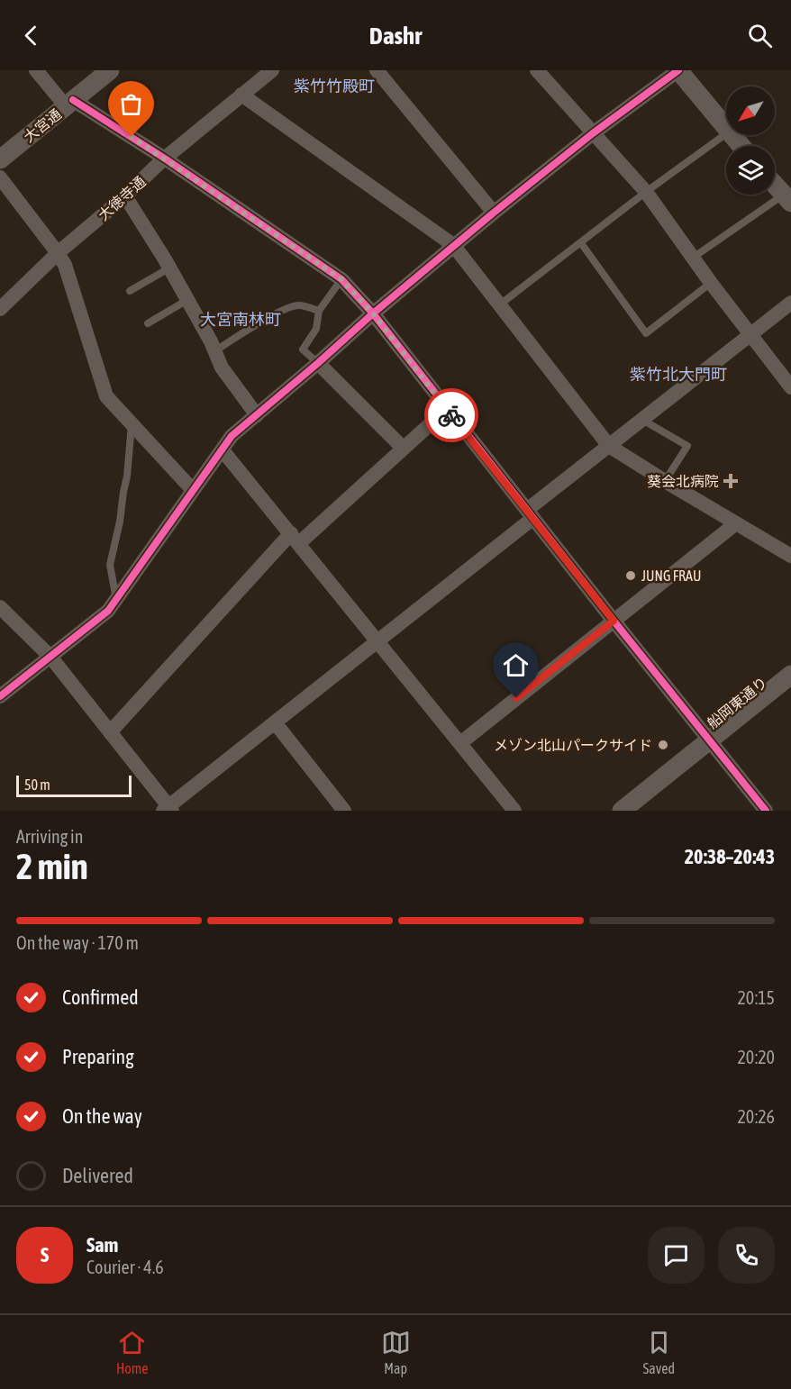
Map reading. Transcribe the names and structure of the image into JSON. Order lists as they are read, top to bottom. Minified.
{"streets":{"street":["大宮通","大徳寺通","船岡東通り"]},"districts":["紫竹竹殿町","大宮南林町","紫竹北大門町"],"places":{"health":["葵会北病院"],"other":["JUNG FRAU","メゾン北山パークサイド"]},"scale_bar":"50 m","north":"bottom left","page":{"header":"Dashr","scale":"50 m","heading":["2 min","Arriving in","20:38–20:43"],"panel":["Sam","Courier · 4.6"],"bar":"On the way · 170 m","list":[["Confirmed","20:15"],["Preparing","20:20"],["On the way","20:26"],"Delivered"],"round":"S","tabs":["Home","Map","Saved"]}}
